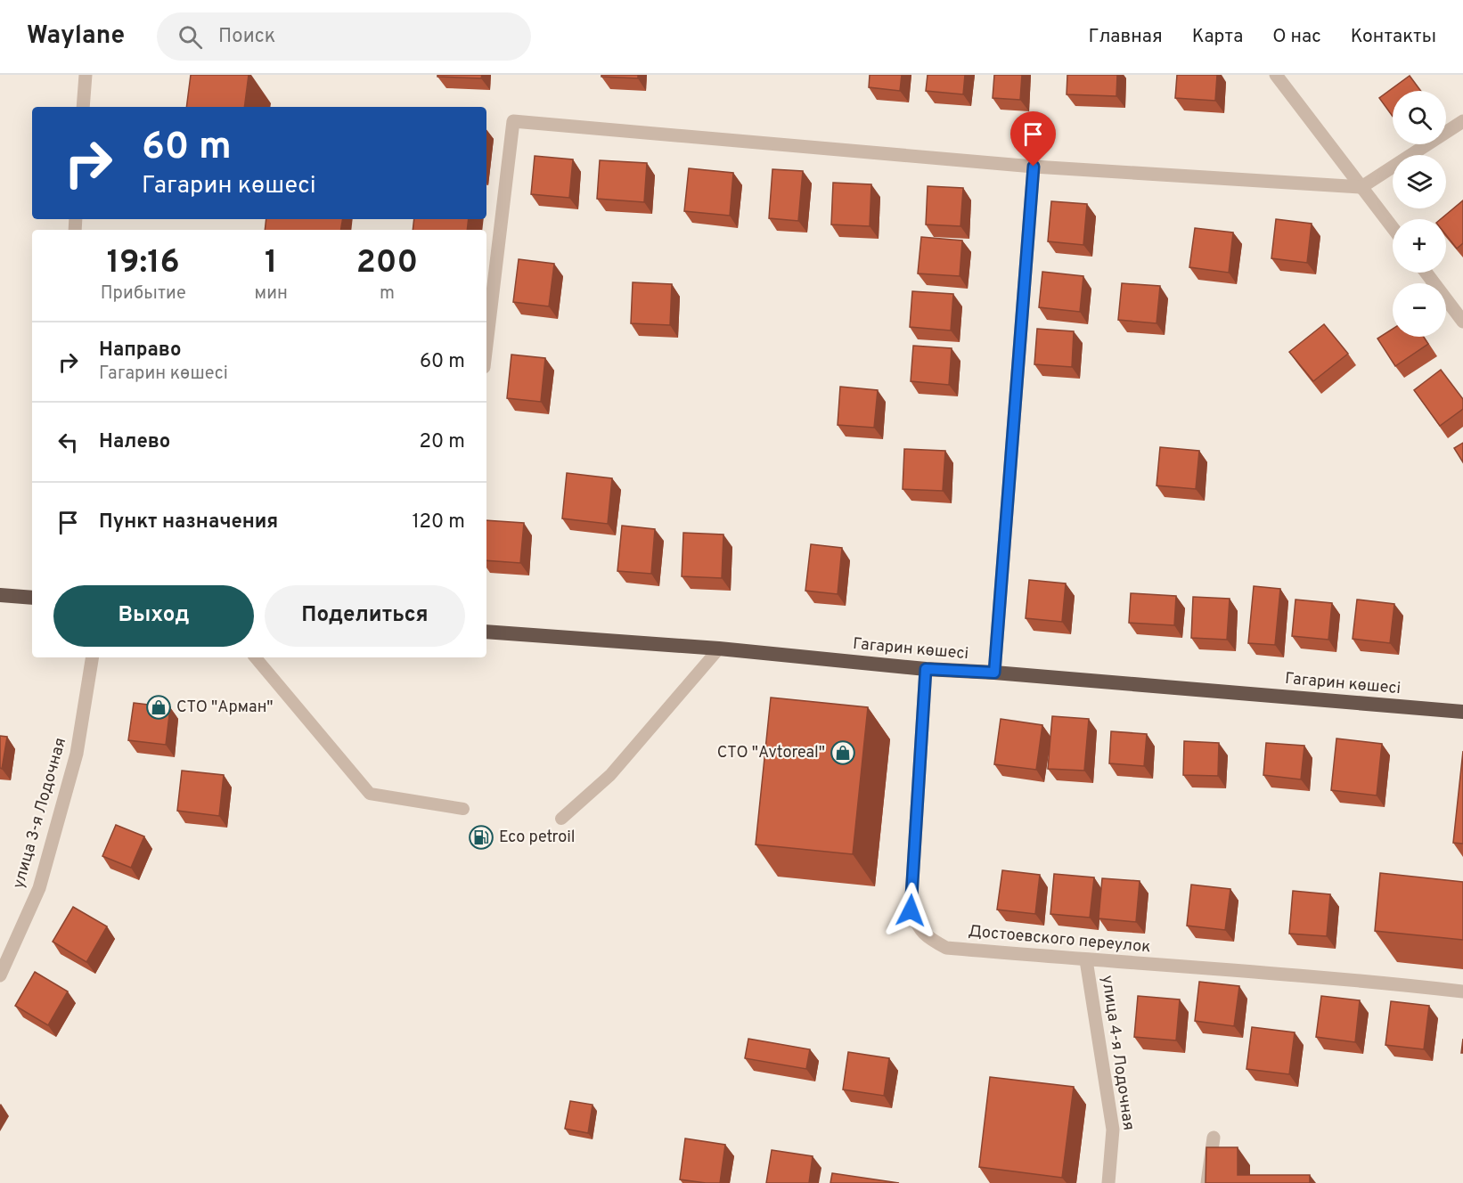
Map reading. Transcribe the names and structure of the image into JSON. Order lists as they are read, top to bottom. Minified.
{"streets":{"highway":["Гагарин көшесі"],"street":["улица 3-я Лодочная","Достоевского переулок","улица 4-я Лодочная"]},"crossings":[["Гагарин көшесі","Достоевского переулок"],["Достоевского переулок","улица 4-я Лодочная"]],"places":{"shop":["СТО \"Арман\"","СТО \"Avtoreal\""],"fuel station":["Eco petroil"]},"page":{"header":"Waylane","search":"Поиск","nav":["Главная","Карта","О нас","Контакты"],"map_buttons":["+","−"],"turn":["60 m","Гагарин көшесі"],"eta":["19:16","Прибытие","1","мин","200","m"],"list":[{"name":"Направо","note":"Гагарин көшесі","value":"60 m"},{"name":"Налево","value":"20 m"},{"name":"Пункт назначения","value":"120 m"}],"buttons":["Выход","Поделиться"]}}
